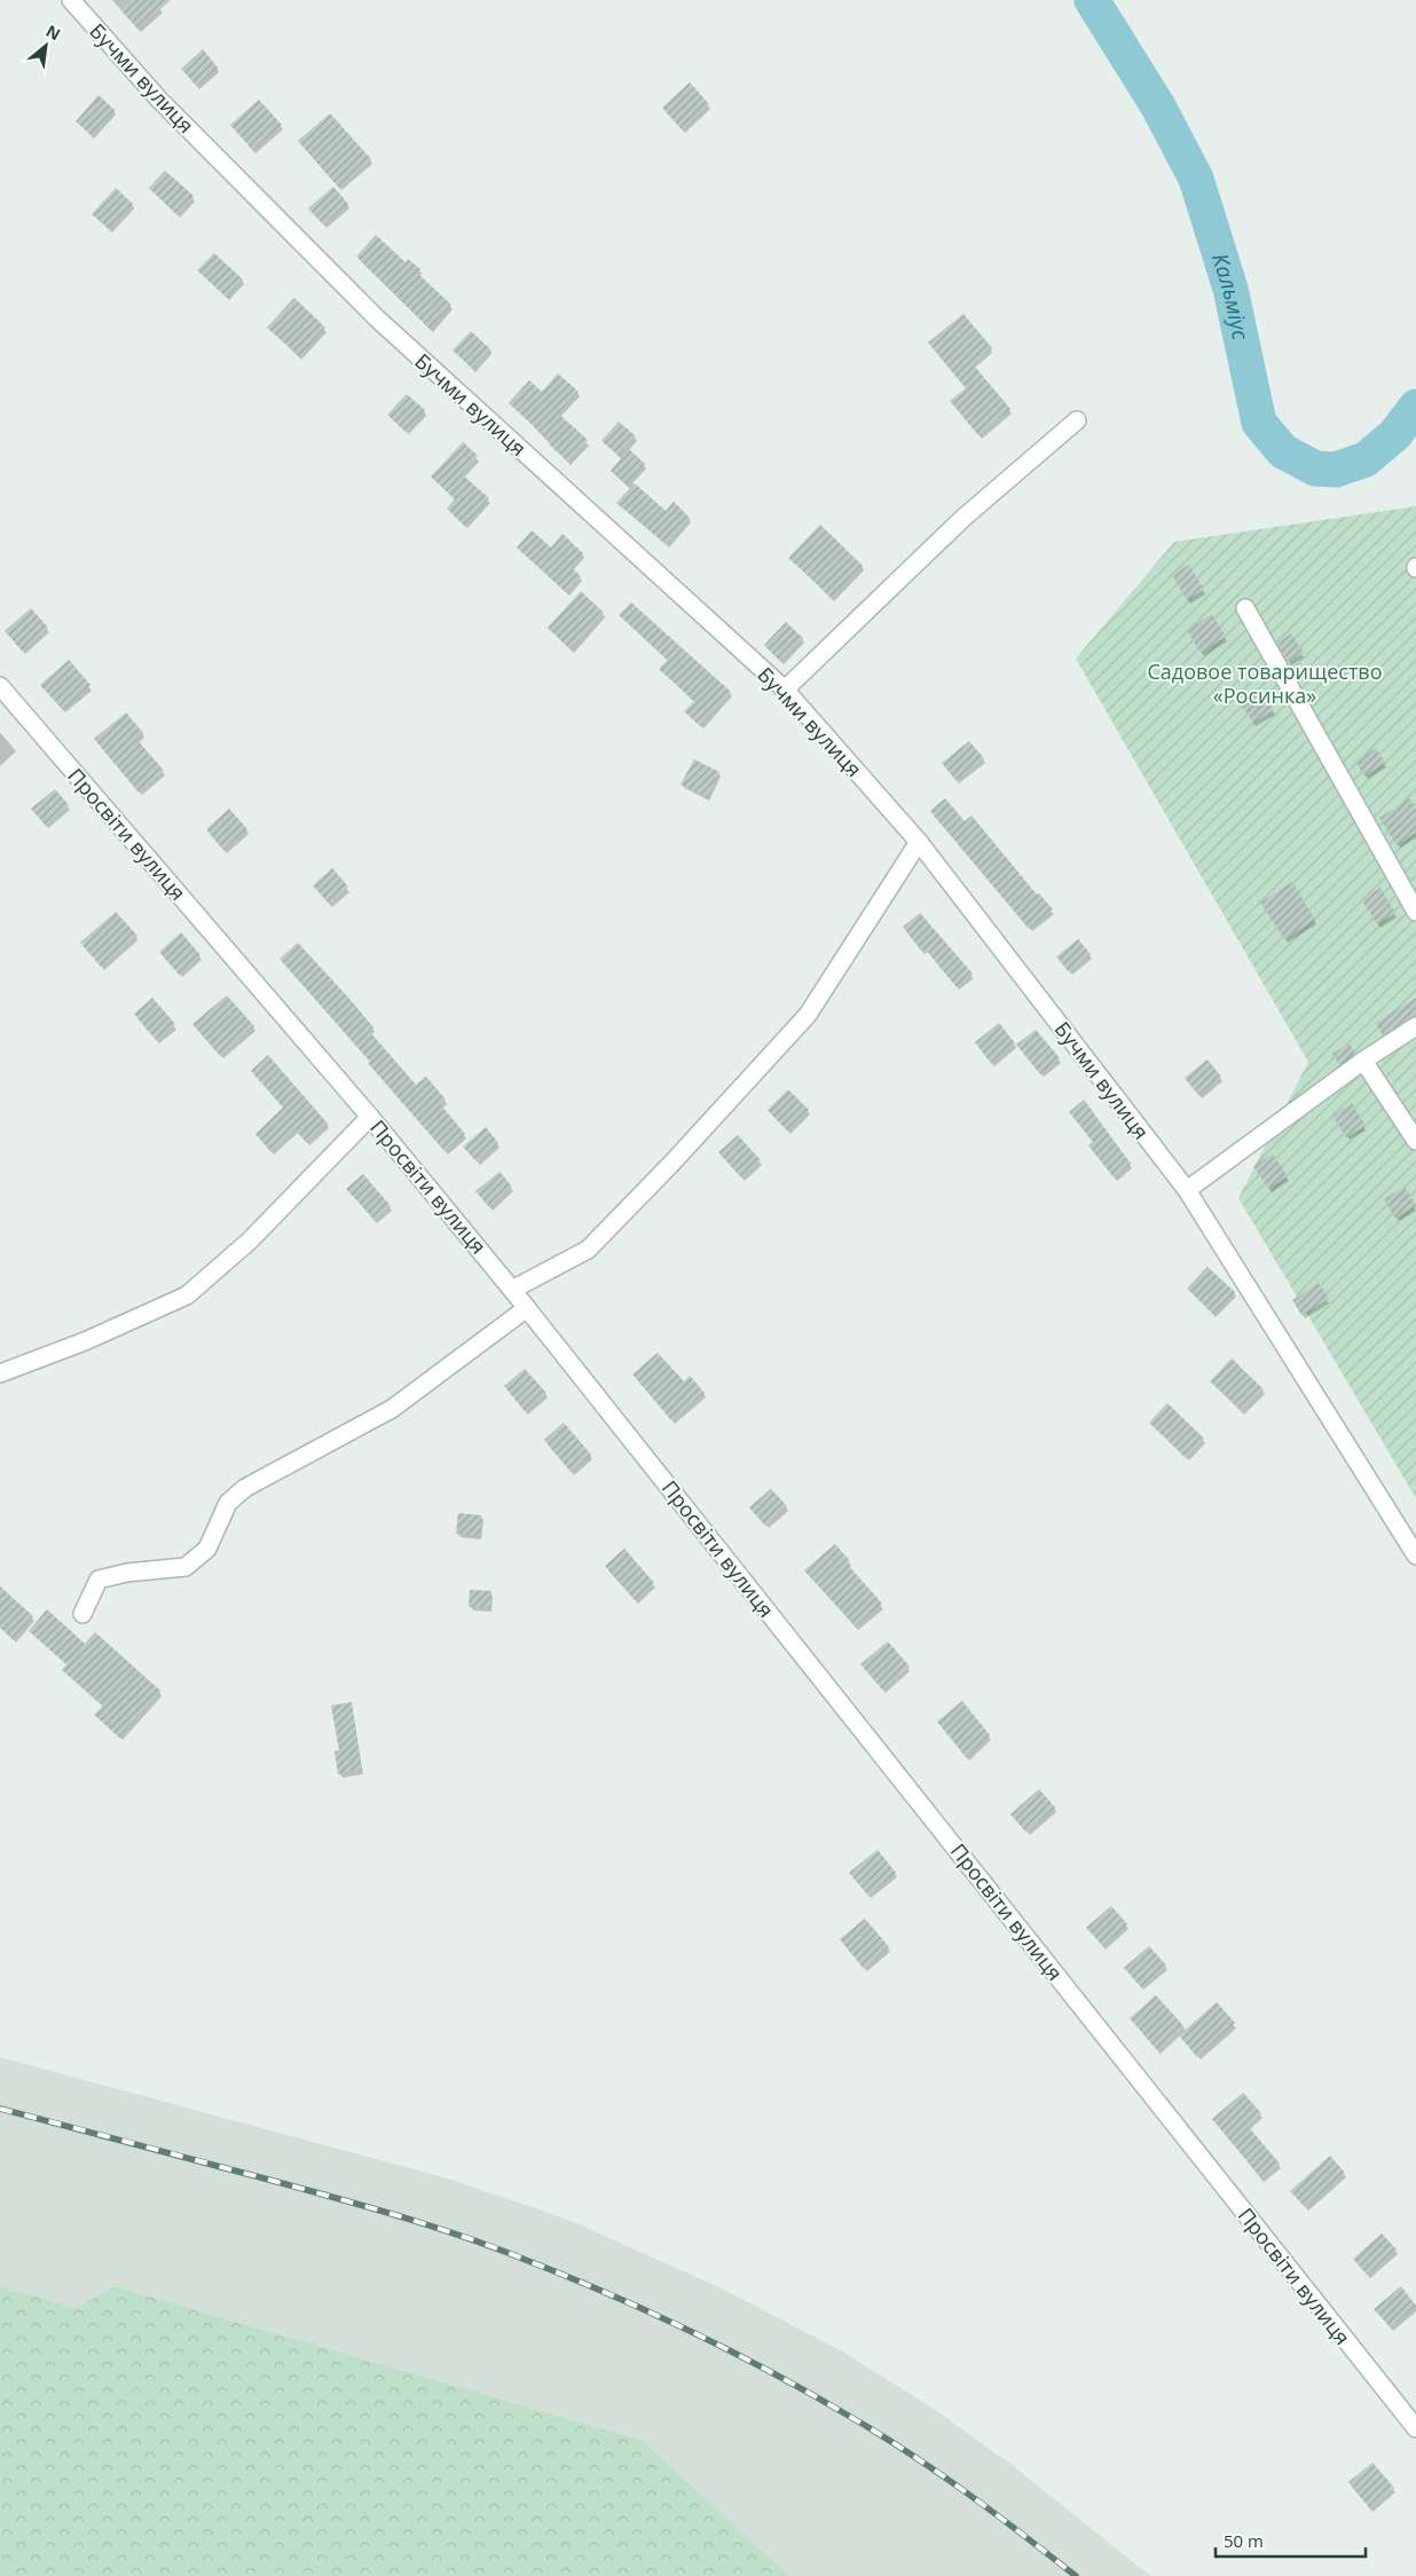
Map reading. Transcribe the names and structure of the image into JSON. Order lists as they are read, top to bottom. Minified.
{"streets":{"street":["Бучми вулиця","Просвіти вулиця"]},"water":["Кальміус"],"parks":["Садовое товарищество «Росинка»"],"scale_bar":"50 m","north":"top right"}
